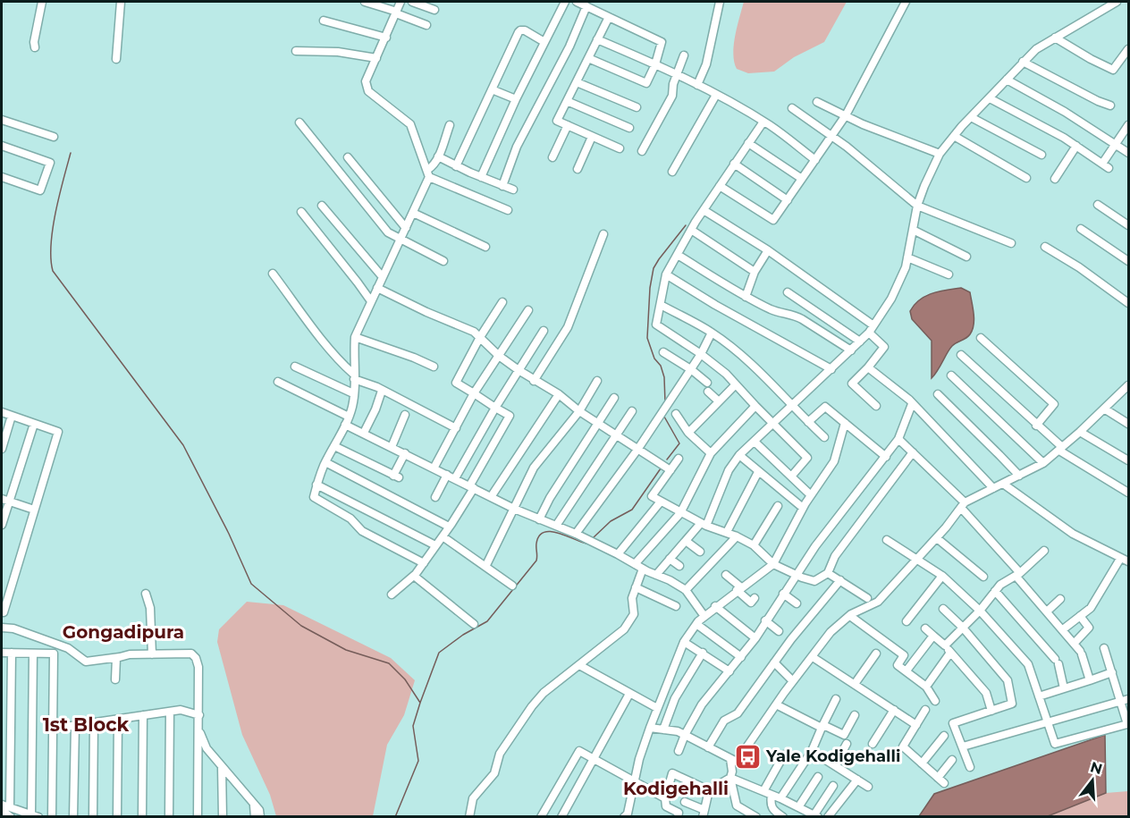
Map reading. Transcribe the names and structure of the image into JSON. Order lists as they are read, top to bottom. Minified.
{"districts":["Gongadipura","1st Block","Kodigehalli"],"places":{"bus stop":["Yale Kodigehalli"]},"north":"top"}
